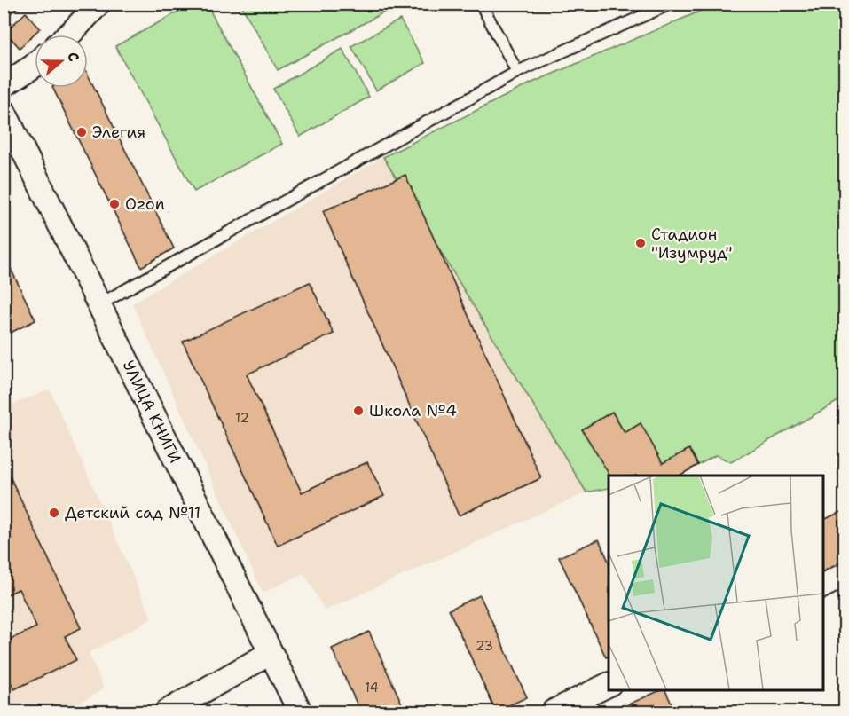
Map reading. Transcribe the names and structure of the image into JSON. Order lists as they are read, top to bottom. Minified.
{"streets":{"street":["УЛИЦА КНИГИ"]},"places":["Элегия","Ozon","Стадион \"Изумруд\"","Школа №4","Детский сад №11"],"house_numbers":["12","23","14"],"north":"right"}
